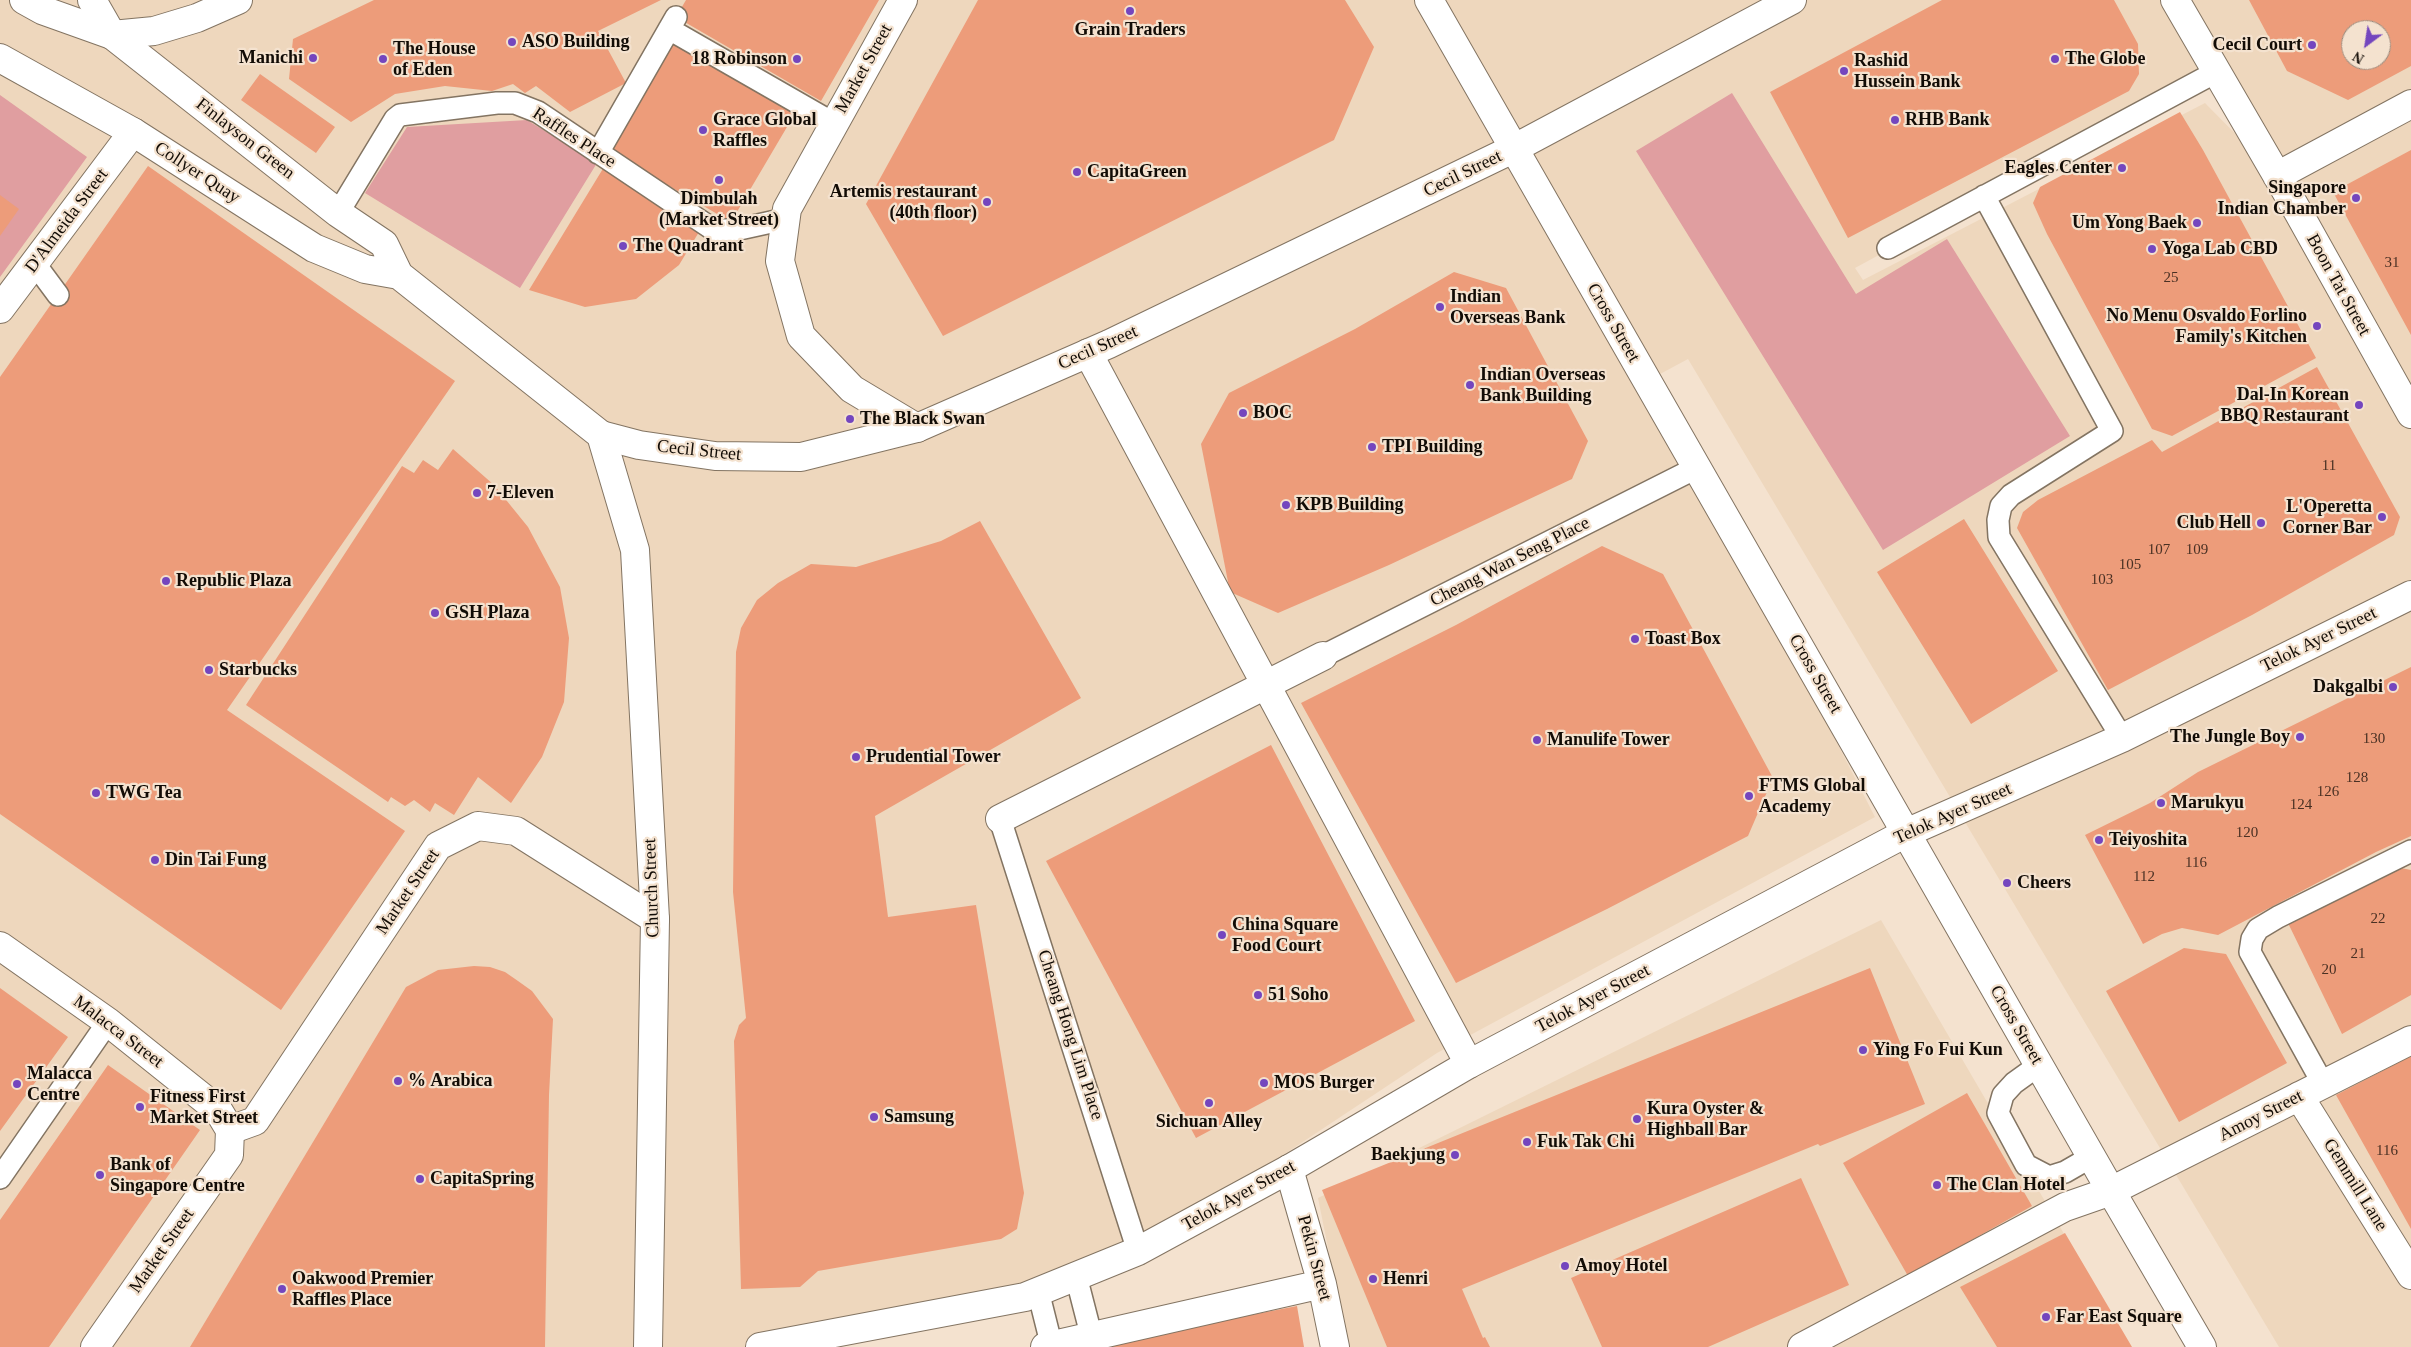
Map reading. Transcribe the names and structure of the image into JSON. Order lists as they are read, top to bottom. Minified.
{"streets":{"main road":["Market Street","Finlayson Green","Collyer Quay","Cecil Street","D'Almeida Street","Boon Tat Street","Cross Street","Telok Ayer Street","Church Street","Malacca Street","Amoy Street","Gemmill Lane","Pekin Street"],"lane":["Raffles Place","Cheang Wan Seng Place","Cheang Hong Lim Place"]},"crossings":[["Market Street","Raffles Place"],["Market Street","Cecil Street"],["Market Street","Church Street"],["Market Street","Malacca Street"],["Raffles Place","Finlayson Green"],["Finlayson Green","Collyer Quay"],["Finlayson Green","Cecil Street"],["Collyer Quay","Cecil Street"],["Collyer Quay","D'Almeida Street"],["Cecil Street","Cross Street"],["Cecil Street","Church Street"],["Cross Street","Cheang Wan Seng Place"],["Cross Street","Telok Ayer Street"],["Cross Street","Amoy Street"],["Telok Ayer Street","Cheang Hong Lim Place"],["Telok Ayer Street","Pekin Street"],["Amoy Street","Gemmill Lane"]],"places":["Grain Traders","ASO Building","Cecil Court","Manichi","The House of Eden","18 Robinson","The Globe","Rashid Hussein Bank","RHB Bank","Grace Global Raffles","Eagles Center","CapitaGreen","Dimbulah (Market Street)","Singapore Indian Chamber","Artemis restaurant (40th floor)","Um Yong Baek","The Quadrant","Yoga Lab CBD","Indian Overseas Bank","No Menu Osvaldo Forlino Family's Kitchen","Indian Overseas Bank Building","Dal-In Korean BBQ Restaurant","BOC","The Black Swan","TPI Building","7-Eleven","KPB Building","L'Operetta Corner Bar","Club Hell","Republic Plaza","GSH Plaza","Toast Box","Starbucks","Dakgalbi","The Jungle Boy","Manulife Tower","Prudential Tower","TWG Tea","FTMS Global Academy","Marukyu","Teiyoshita","Din Tai Fung","Cheers","China Square Food Court","51 Soho","Ying Fo Fui Kun","% Arabica","MOS Burger","Malacca Centre","Sichuan Alley","Fitness First Market Street","Samsung","Kura Oyster & Highball Bar","Fuk Tak Chi","Baekjung","Bank of Singapore Centre","CapitaSpring","The Clan Hotel","Amoy Hotel","Henri","Oakwood Premier Raffles Place","Far East Square"],"house_numbers":["31","25","11","107","109","105","103","130","128","126","124","120","116","112","22","21","20","116"],"north":"bottom left"}
